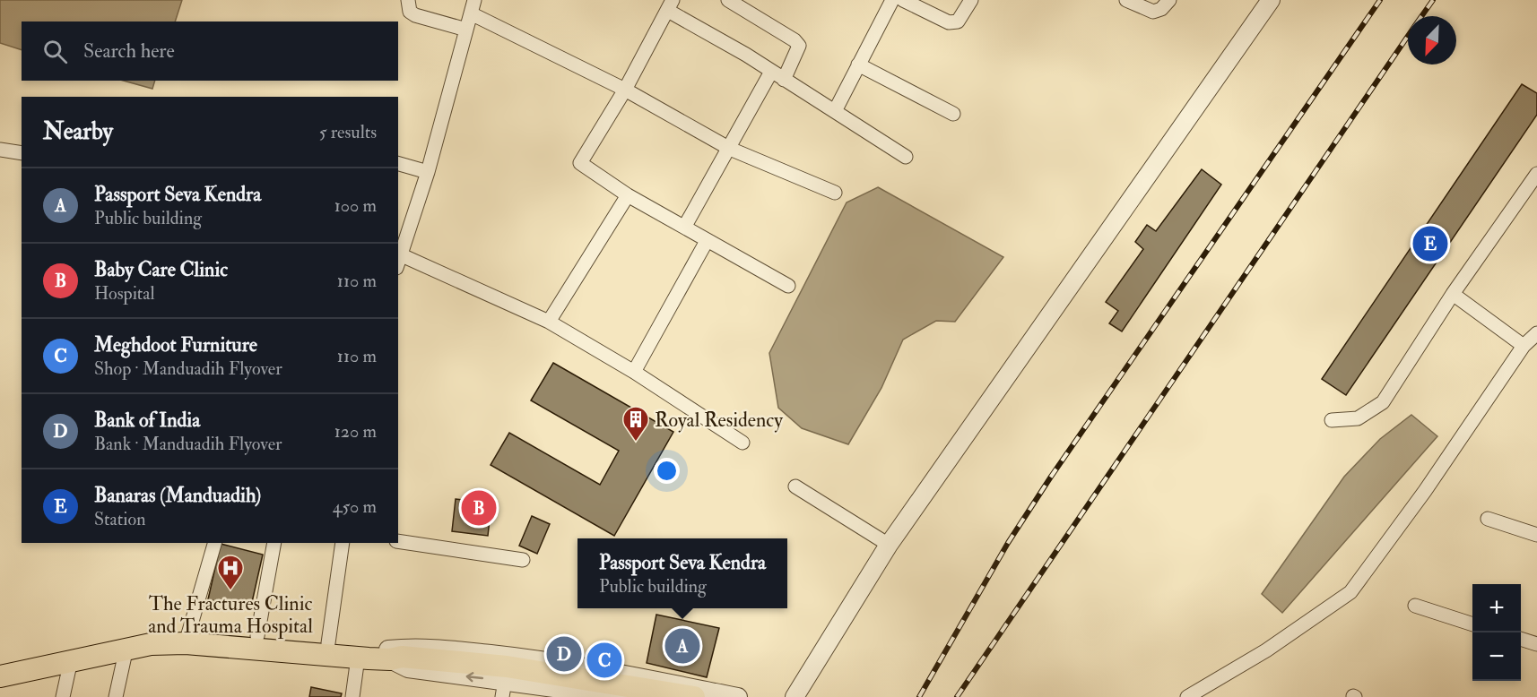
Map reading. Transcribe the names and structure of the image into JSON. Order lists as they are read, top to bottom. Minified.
{"places":{"building":["Royal Residency"],"hospital":["The Fractures Clinic and Trauma Hospital"]},"north":"bottom left","page":{"search":"Search here","heading":["Nearby","5 results"],"list":[{"mark":"A","name":"Passport Seva Kendra","note":"Public building","value":"100 m"},{"mark":"B","name":"Baby Care Clinic","note":"Hospital","value":"110 m"},{"mark":"C","name":"Meghdoot Furniture","note":"Shop · Manduadih Flyover","value":"110 m"},{"mark":"D","name":"Bank of India","note":"Bank · Manduadih Flyover","value":"120 m"},{"mark":"E","name":"Banaras (Manduadih)","note":"Station","value":"450 m"}],"pins":["E","B","A","D","C"],"popup":["Passport Seva Kendra","Public building"],"map_buttons":["+","−"]}}
